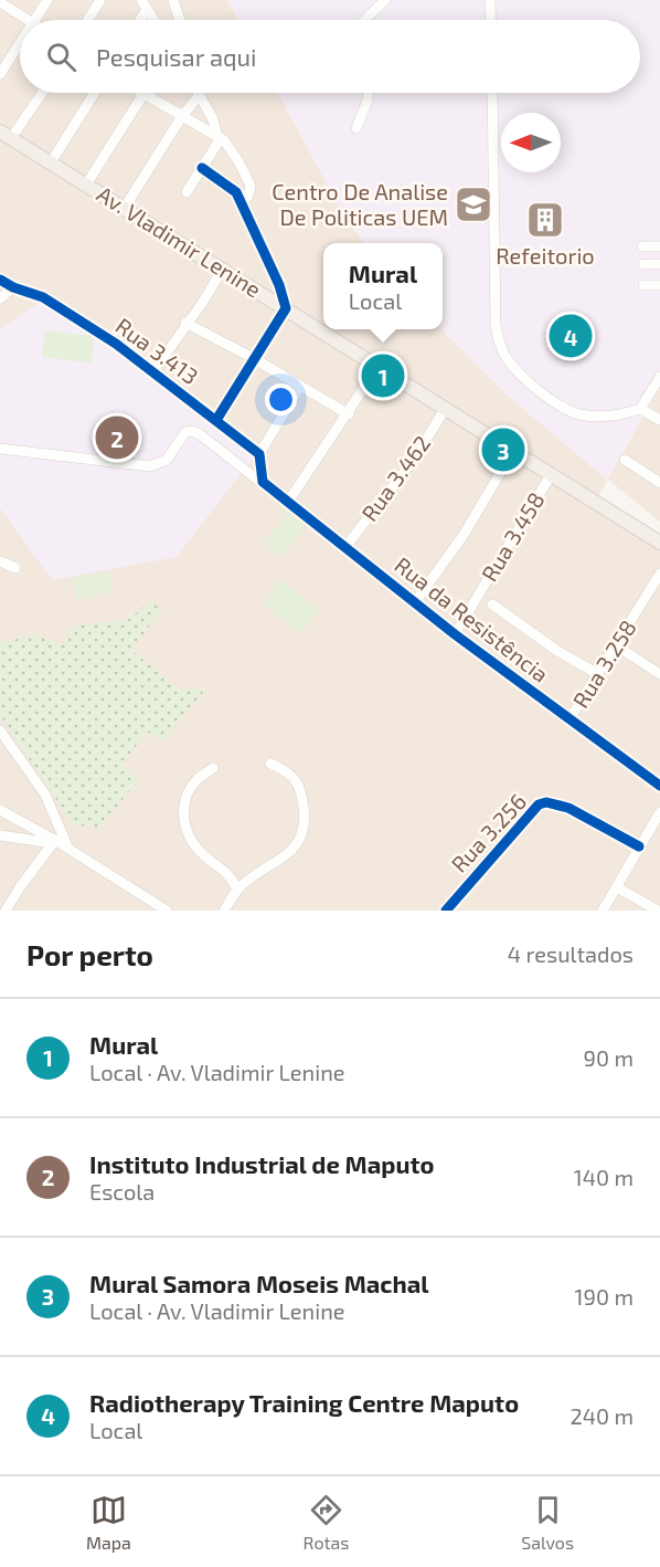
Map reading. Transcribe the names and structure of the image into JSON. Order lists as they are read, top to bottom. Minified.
{"streets":{"main road":["Av. Vladimir Lenine"],"street":["Rua 3.413","Rua 3.462","Rua 3.458","Rua da Resistência","Rua 3.258","Rua 3.256"]},"crossings":[["Av. Vladimir Lenine","Rua 3.462"],["Av. Vladimir Lenine","Rua 3.458"],["Rua 3.462","Rua da Resistência"],["Rua 3.458","Rua da Resistência"],["Rua da Resistência","Rua 3.258"]],"places":{"school or university":["Centro De Analise De Politicas UEM"],"building":["Refeitorio"]},"north":"left","page":{"search":"Pesquisar aqui","popup":["Mural","Local"],"pins":["4","1","2","3"],"heading":["Por perto","4 resultados"],"list":[{"mark":"1","name":"Mural","note":"Local · Av. Vladimir Lenine","value":"90 m"},{"mark":"2","name":"Instituto Industrial de Maputo","note":"Escola","value":"140 m"},{"mark":"3","name":"Mural Samora Moseis Machal","note":"Local · Av. Vladimir Lenine","value":"190 m"},{"mark":"4","name":"Radiotherapy Training Centre Maputo","note":"Local","value":"240 m"}],"nav":["Mapa","Rotas","Salvos"]}}
